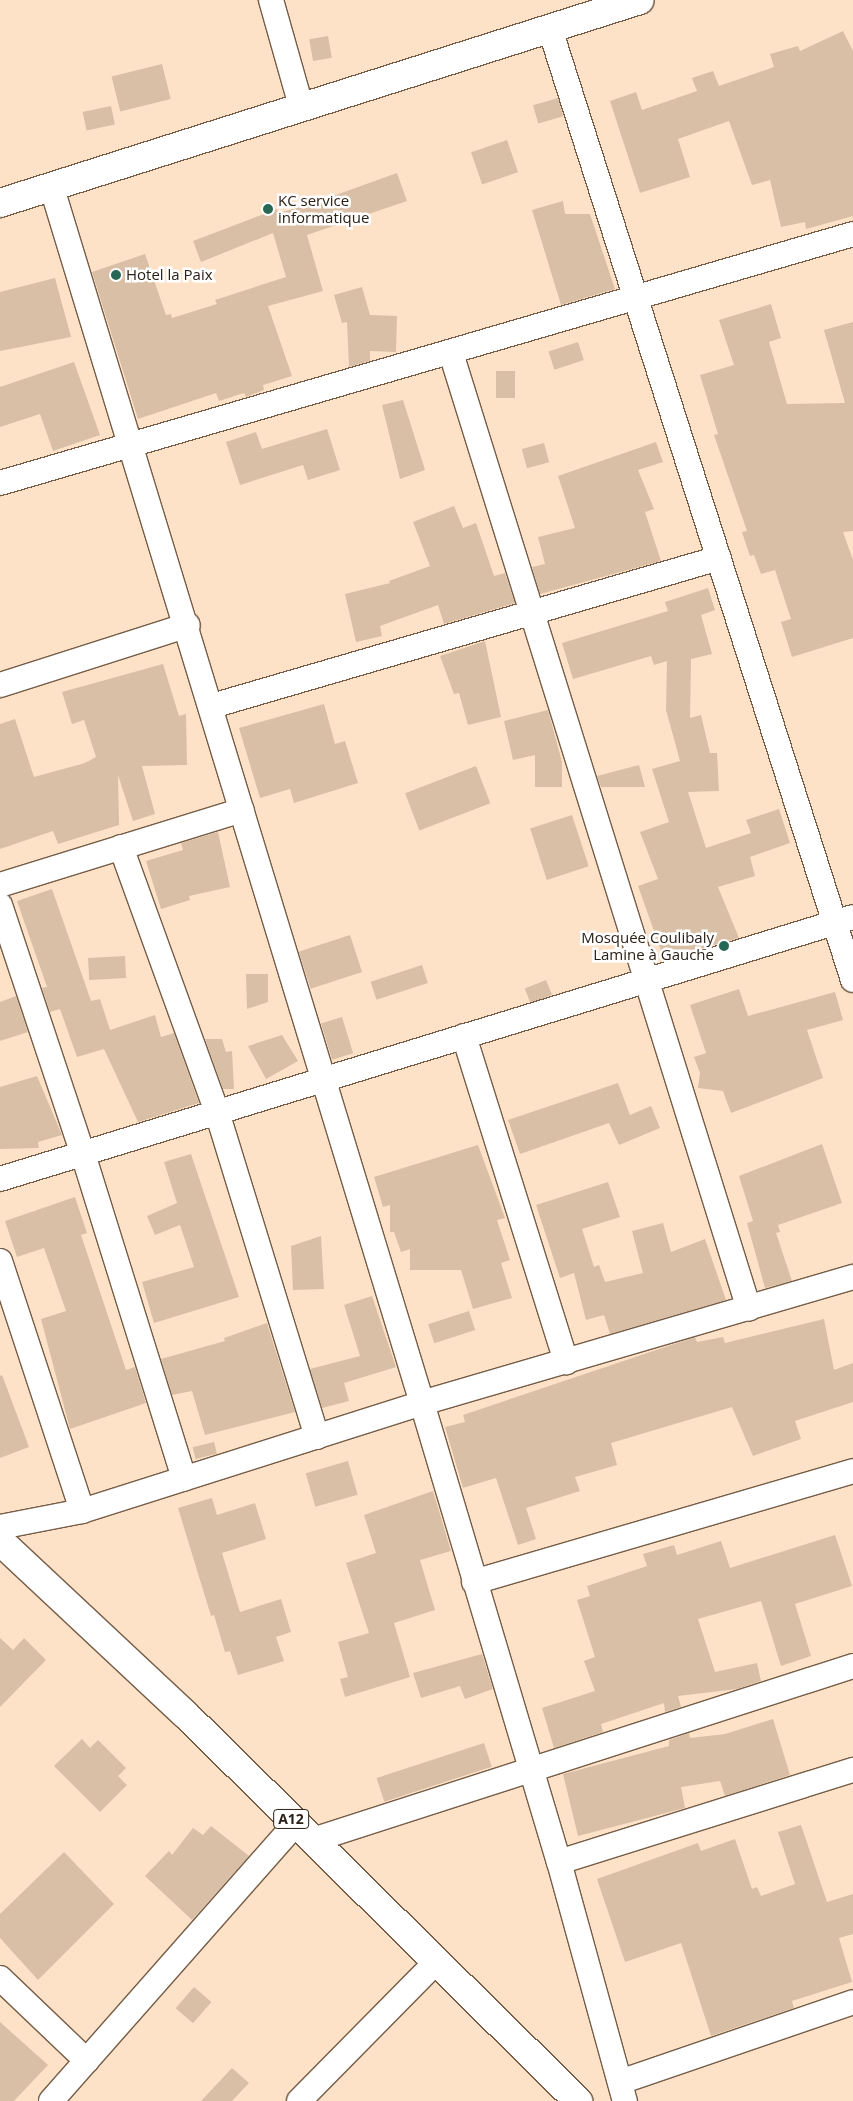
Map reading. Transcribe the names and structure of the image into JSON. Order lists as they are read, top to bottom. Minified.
{"streets":{"main road":["A12"]},"places":["KC service informatique","Hotel la Paix","Mosquée Coulibaly Lamine à Gauche"]}
